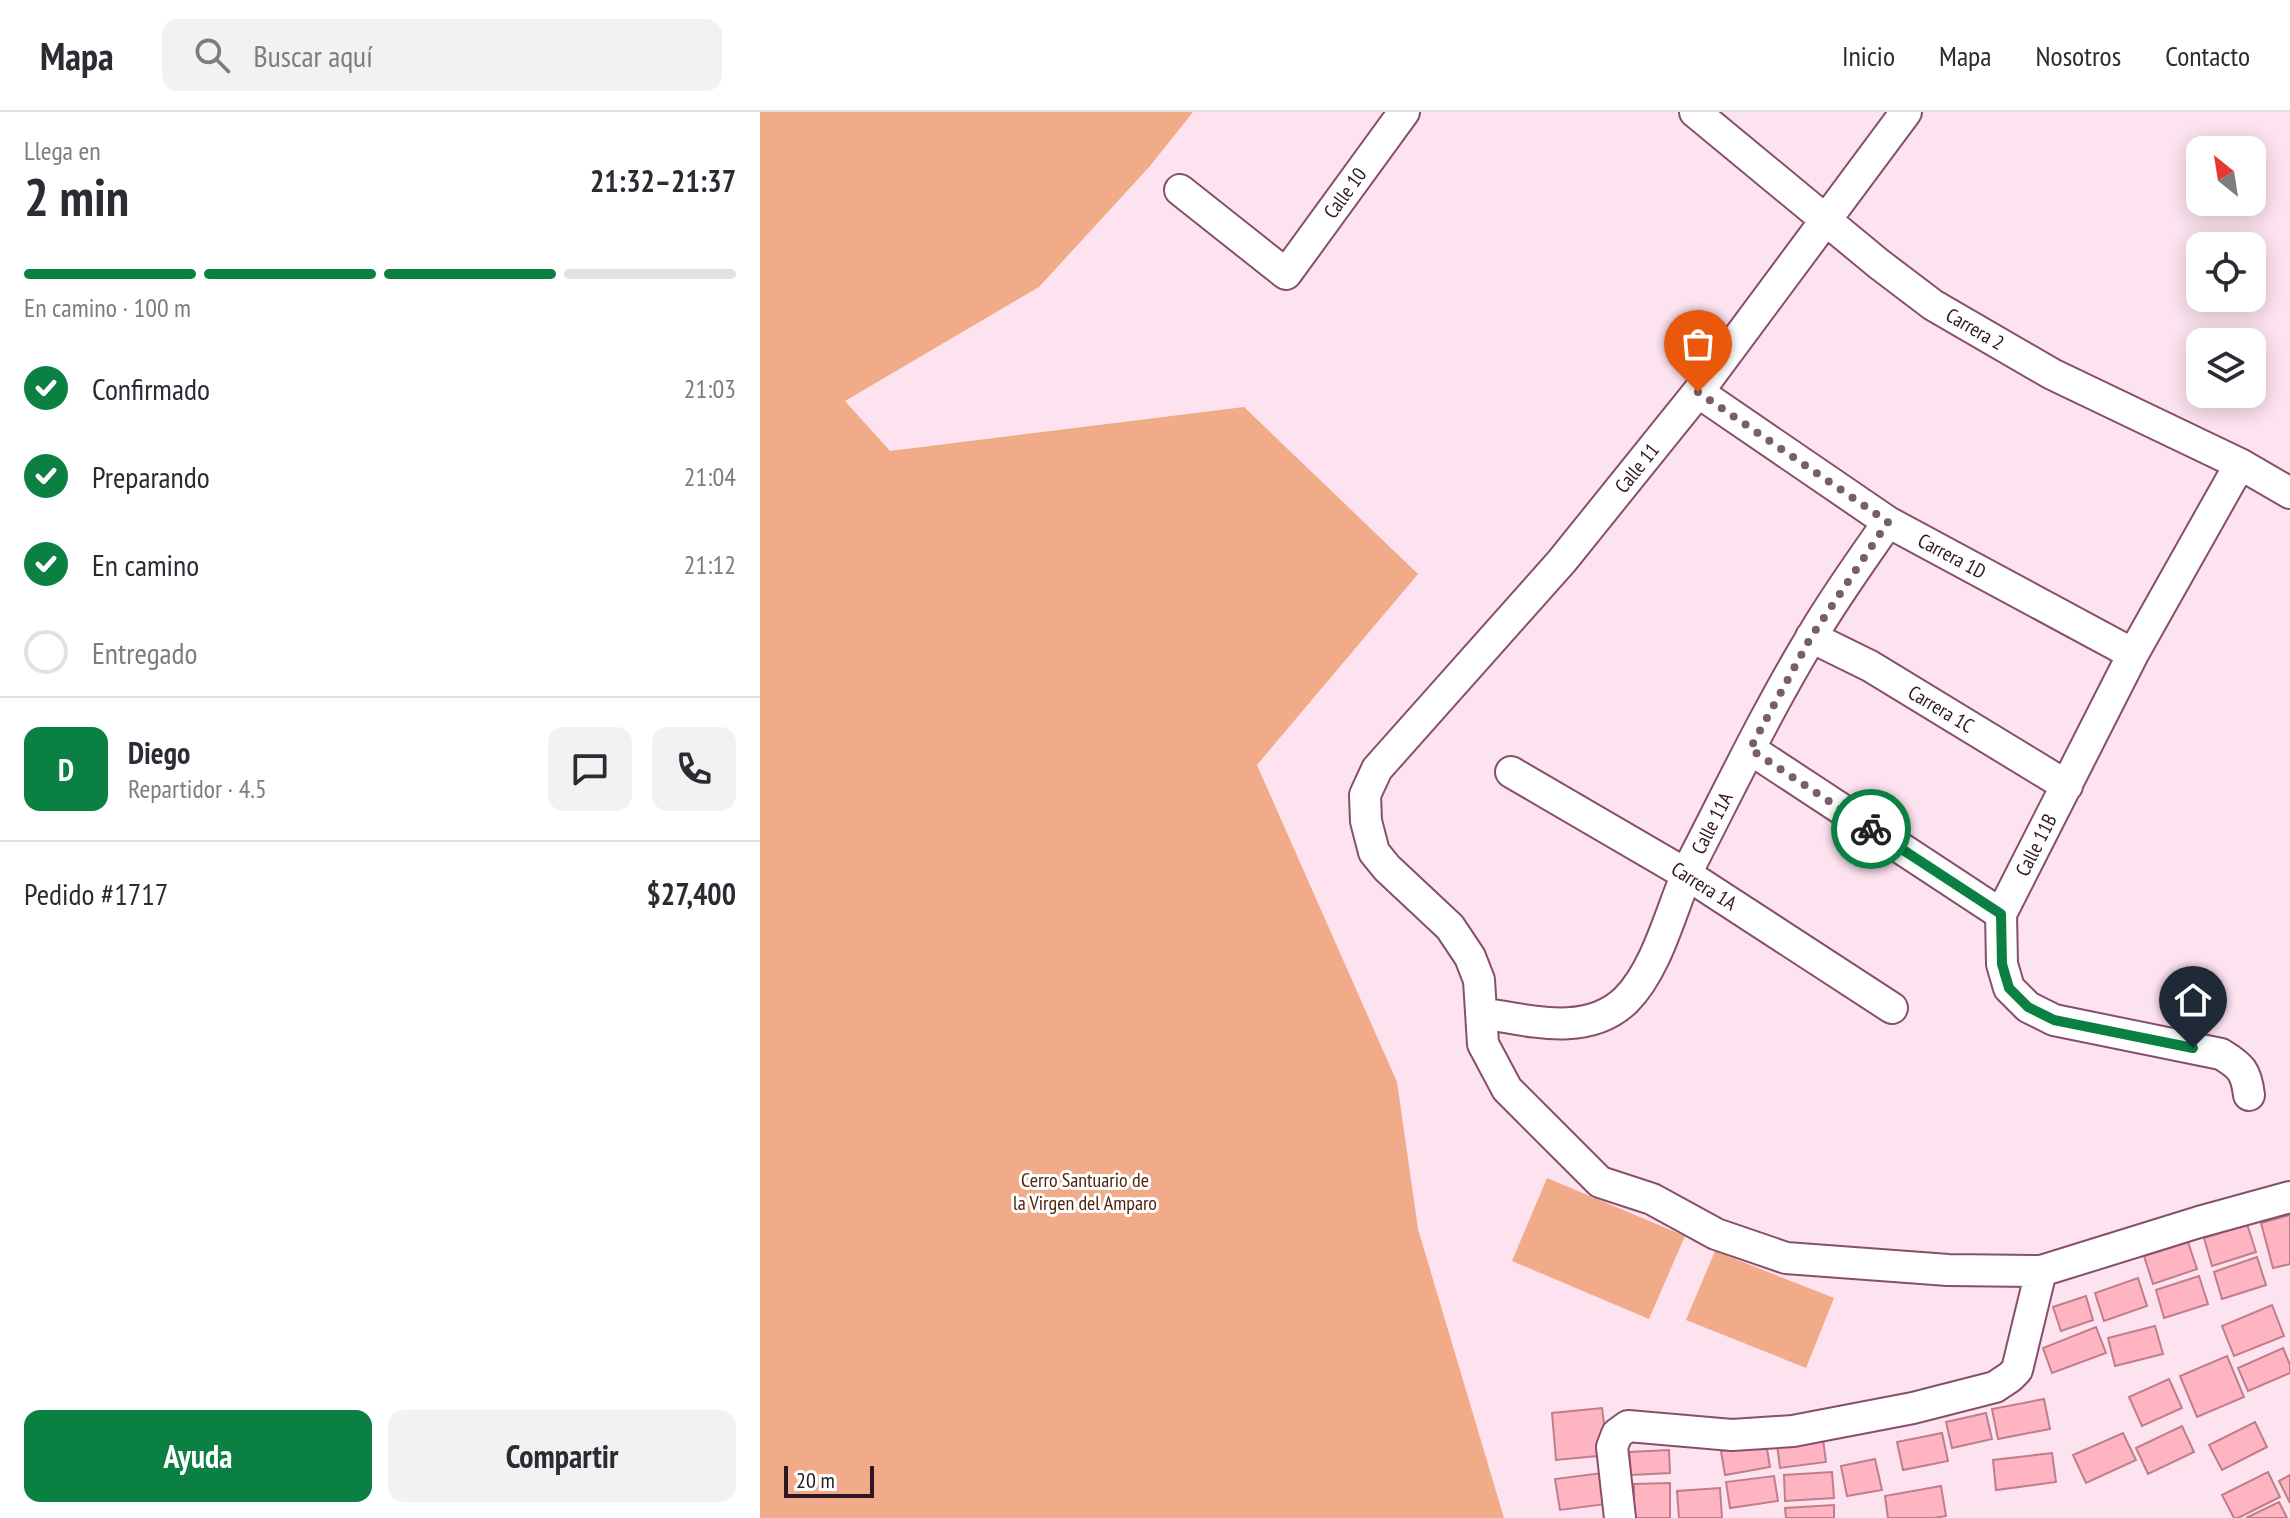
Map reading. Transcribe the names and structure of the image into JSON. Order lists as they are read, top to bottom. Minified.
{"streets":{"street":["Calle 10","Carrera 2","Calle 11","Carrera 1D","Carrera 1C","Calle 11A","Calle 11B","Carrera 1A"]},"crossings":[["Carrera 2","Calle 11"],["Carrera 2","Calle 11B"],["Calle 11","Carrera 1D"],["Calle 11","Calle 11A"],["Carrera 1D","Calle 11A"],["Carrera 1D","Calle 11B"],["Carrera 1C","Calle 11A"],["Carrera 1C","Calle 11B"],["Calle 11A","Carrera 1A"]],"parks":["Cerro Santuario de la Virgen del Amparo"],"scale_bar":"20 m","north":"top left","page":{"header":"Mapa","search":"Buscar aquí","nav":["Inicio","Mapa","Nosotros","Contacto"],"heading":["2 min","Llega en","21:32–21:37"],"panel":["Diego","Repartidor · 4.5","Pedido #1717","$27,400"],"bar":"En camino · 100 m","list":[["Confirmado","21:03"],["Preparando","21:04"],["En camino","21:12"],"Entregado"],"round":"D","buttons":["Ayuda","Compartir"],"scale":"20 m"}}
